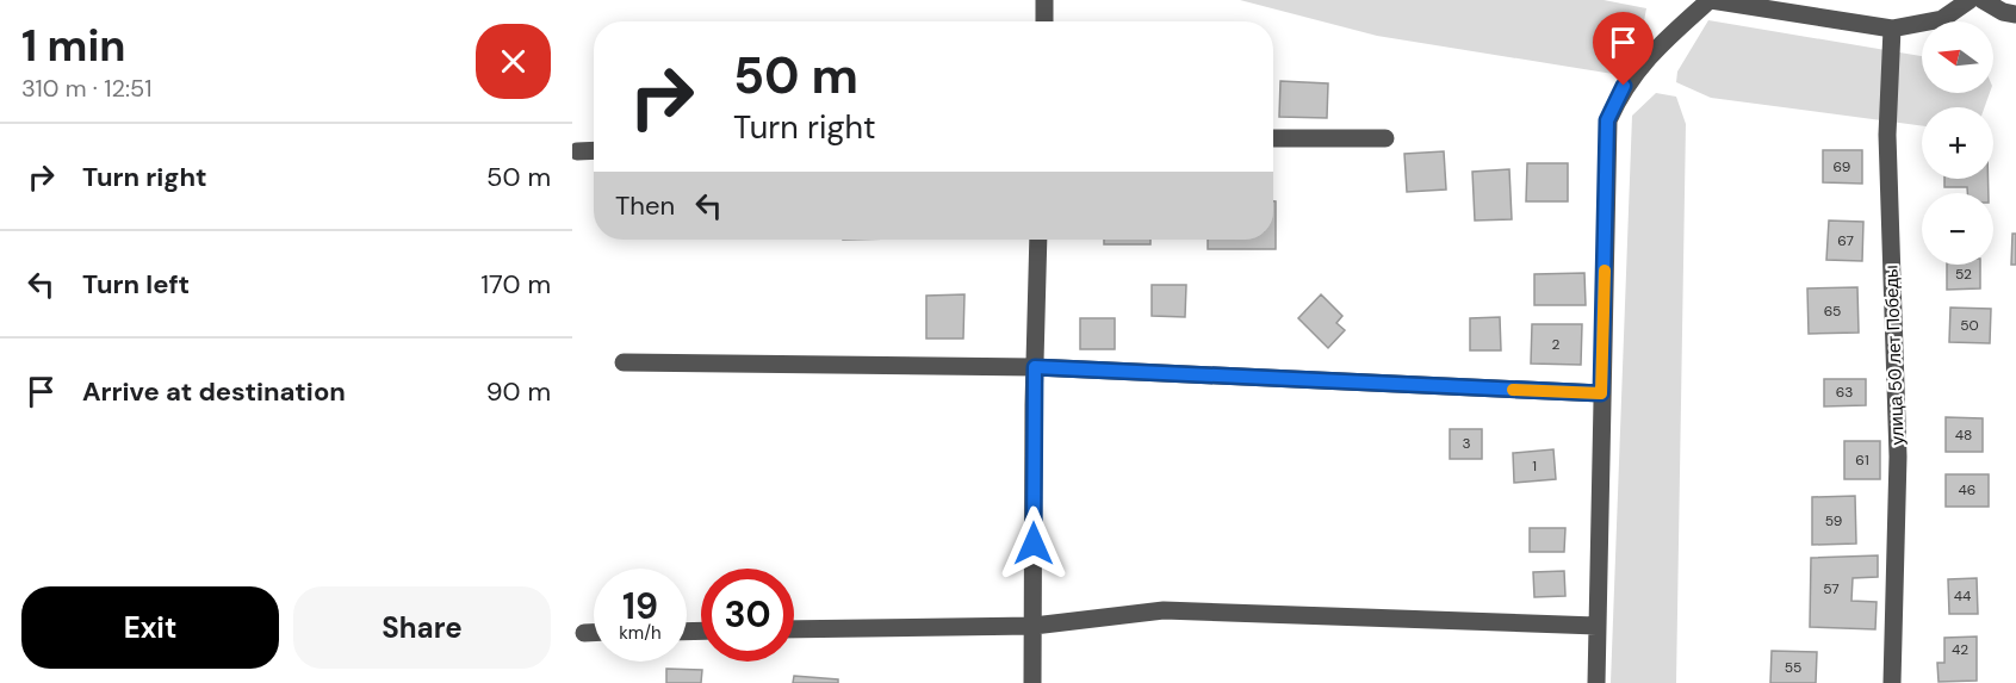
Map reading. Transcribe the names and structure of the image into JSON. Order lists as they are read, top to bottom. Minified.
{"streets":{"street":["улица 50 лет Победы"]},"house_numbers":["69","67","52","65","50","2","63","48","3","61","1","46","59","57","44","42","55"],"north":"left","page":{"heading":["1 min","310 m · 12:51"],"map_buttons":["+","−"],"turn":["50 m","Turn right"],"list":[{"name":"Turn right","value":"50 m"},{"name":"Turn left","value":"170 m"},{"name":"Arrive at destination","value":"90 m"}],"then":"Then","speed":"19 km/h","limit":"30","buttons":["Exit","Share"]}}
